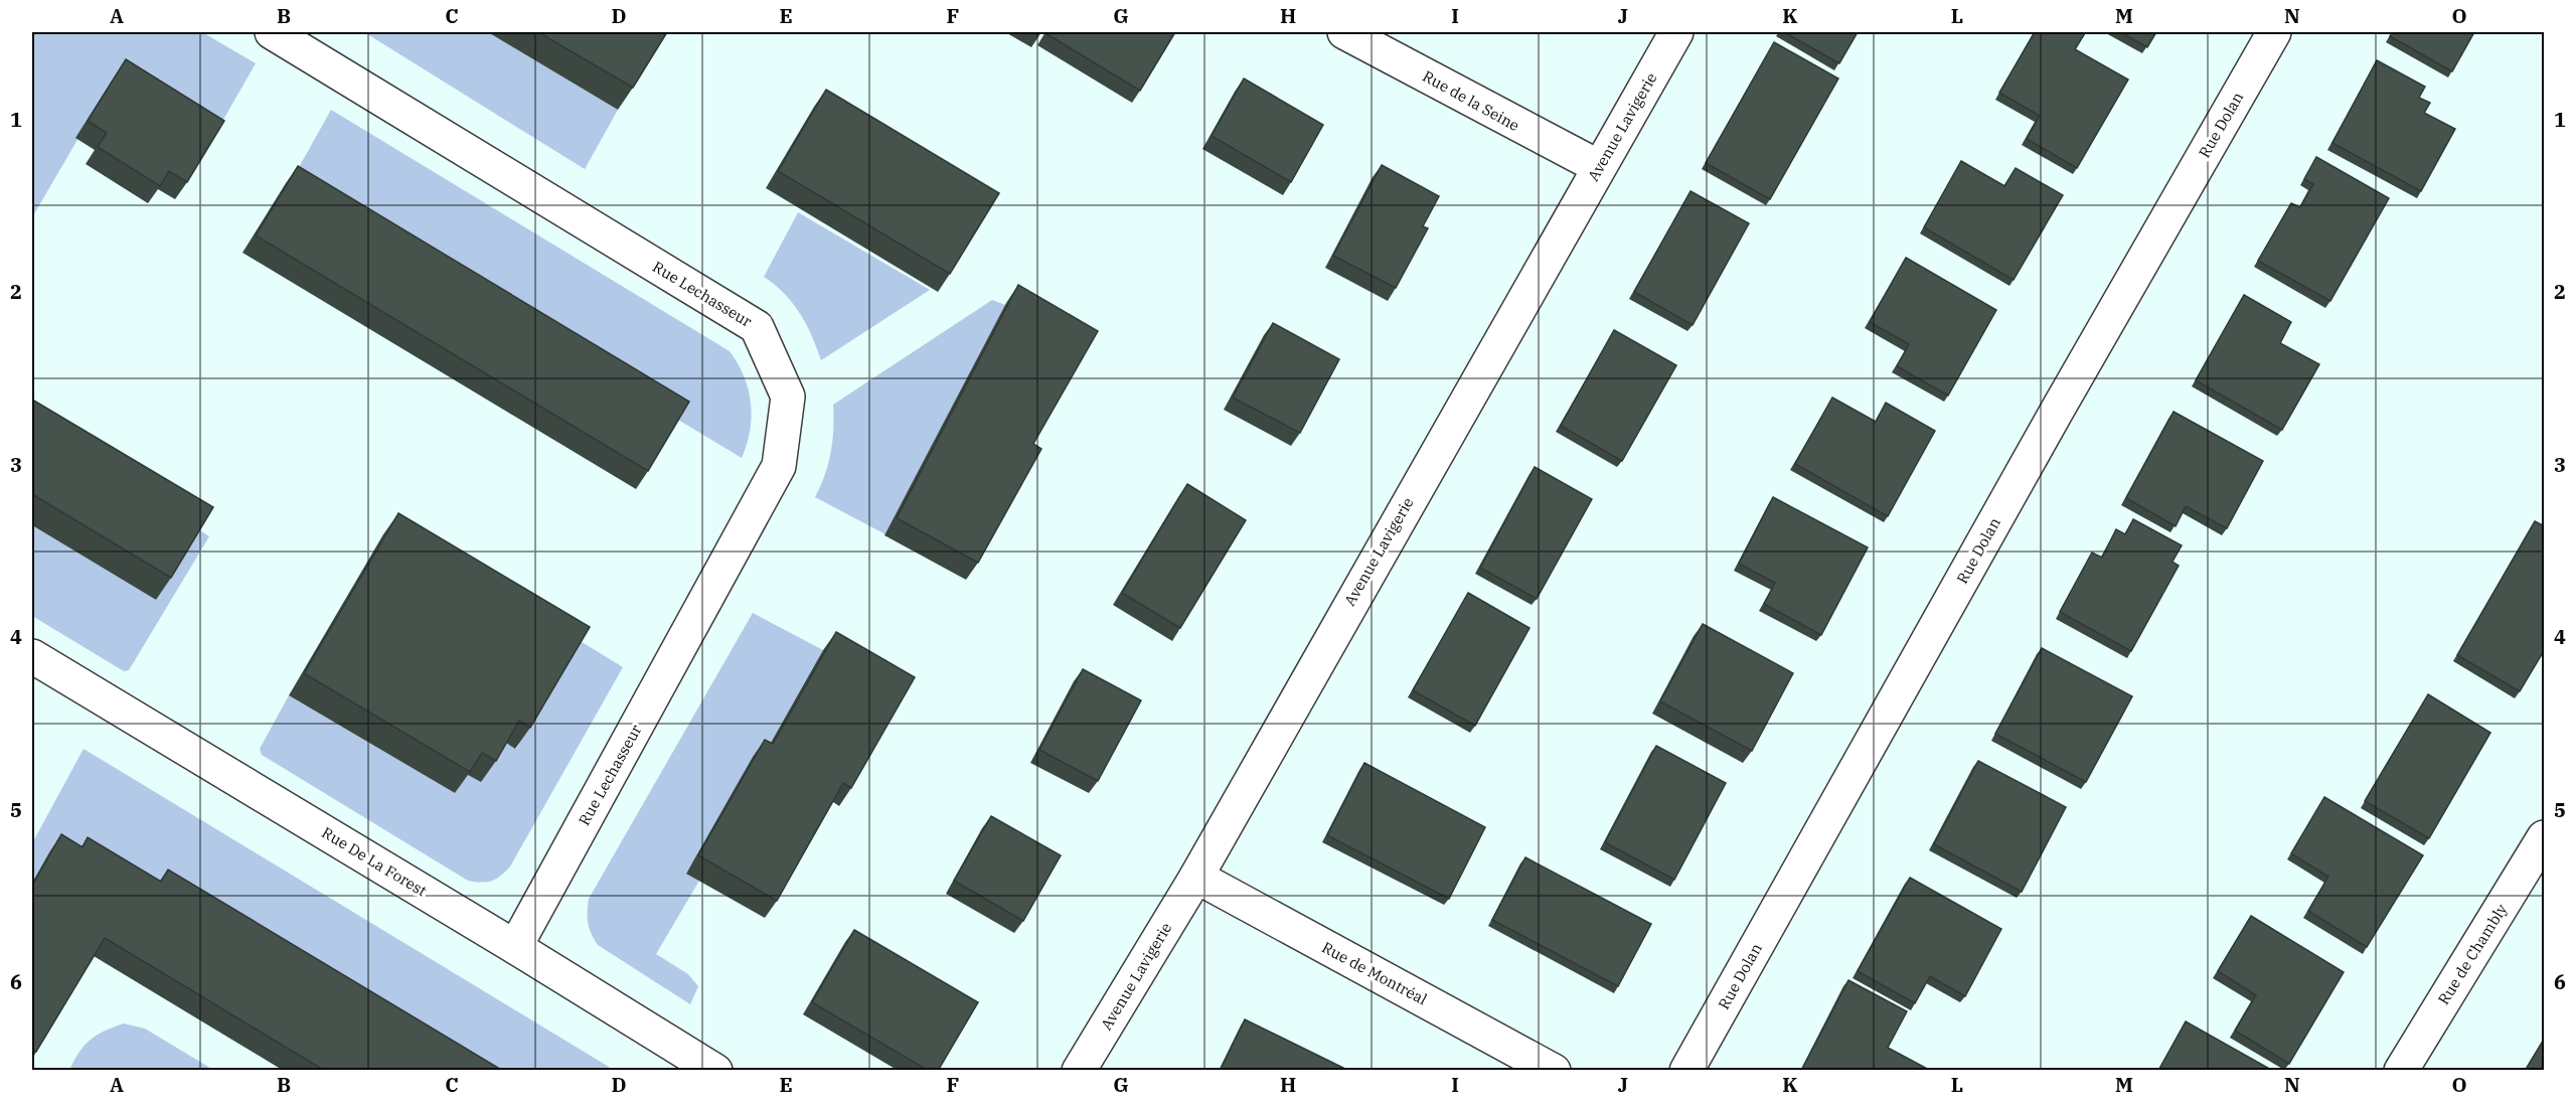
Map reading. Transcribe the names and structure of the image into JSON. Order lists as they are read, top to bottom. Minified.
{"streets":{"street":["Rue de la Seine","Rue Dolan","Avenue Lavigerie","Rue Lechasseur","Rue De La Forest","Rue de Chambly","Rue de Montréal"]},"crossings":[["Rue de la Seine","Avenue Lavigerie"],["Avenue Lavigerie","Rue de Montréal"],["Rue Lechasseur","Rue De La Forest"]],"grid":{"columns":["A","B","C","D","E","F","G","H","I","J","K","L","M","N","O"],"rows":["1","2","3","4","5","6"]}}
